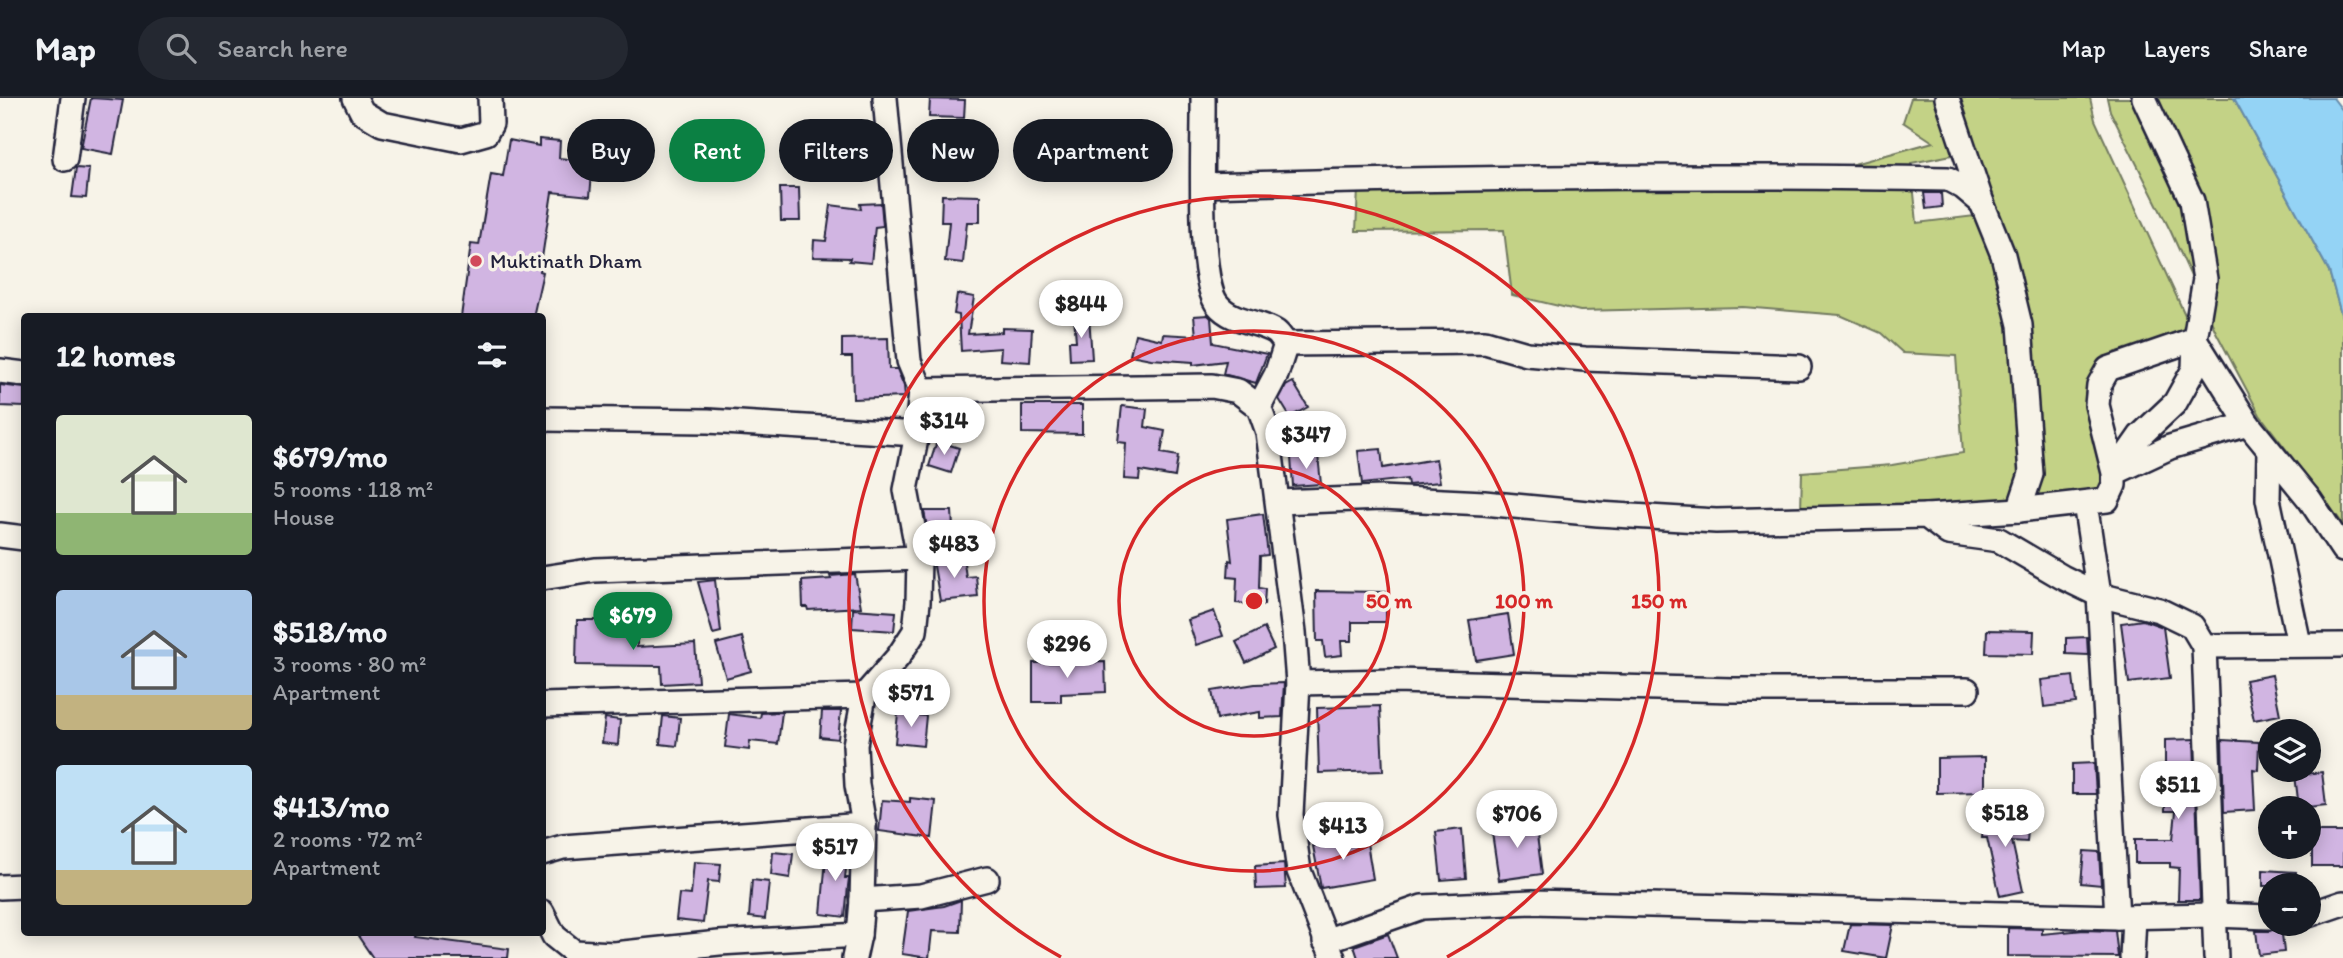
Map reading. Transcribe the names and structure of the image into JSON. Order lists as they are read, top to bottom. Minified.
{"places":["Muktinath Dham"],"page":{"header":"Map","search":"Search here","nav":["Map","Layers","Share"],"chip":["Buy","Rent","Filters","New","Apartment"],"price":["$844","$314","$347","$483","$679","$296","$571","$511","$518","$706","$413","$517"],"heading":"12 homes","list":[{"name":"$679/mo","note":"5 rooms · 118 m² · House"},{"name":"$518/mo","note":"3 rooms · 80 m² · Apartment"},{"name":"$413/mo","note":"2 rooms · 72 m² · Apartment"}],"map_buttons":["+","−"]},"rings":["50 m","100 m","150 m"]}
